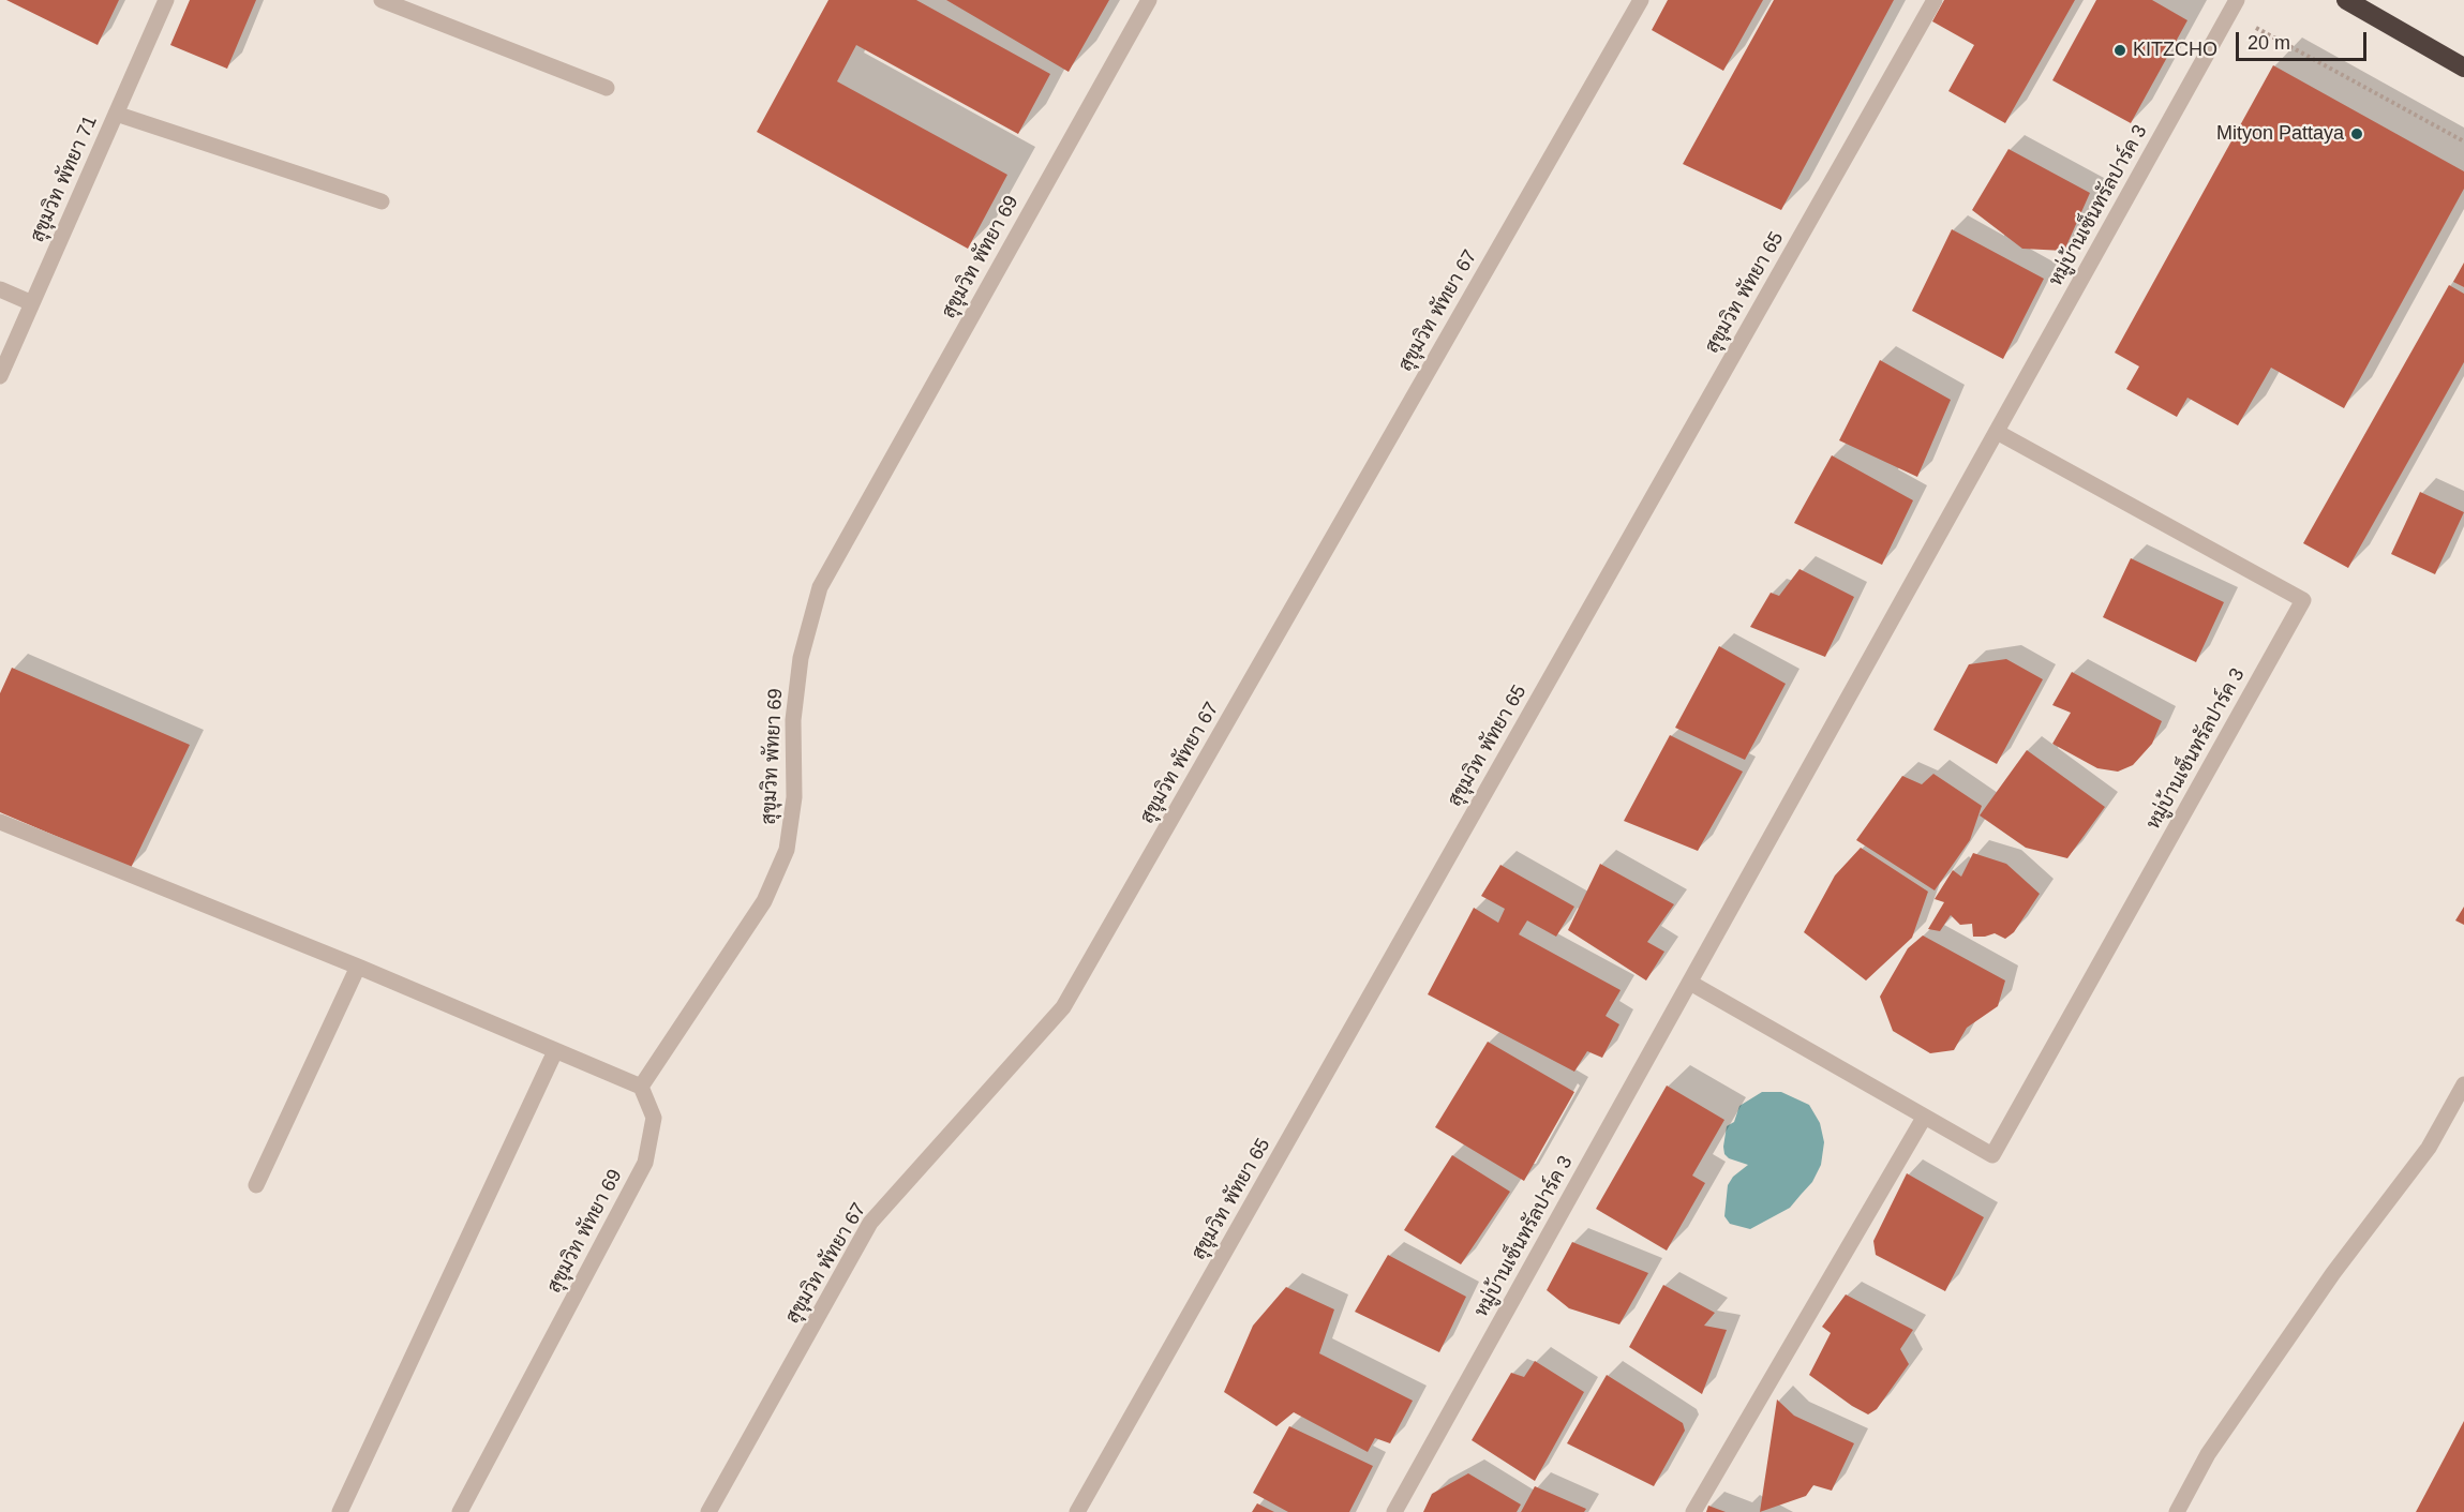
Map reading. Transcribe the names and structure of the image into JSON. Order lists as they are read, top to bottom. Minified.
{"streets":{"street":["สุขุมวิท พัทยา 71","หมู่บ้านเซ็นทรัลปาร์ค 3","สุขุมวิท พัทยา 69","สุขุมวิท พัทยา 65","สุขุมวิท พัทยา 67"]},"places":["KITZCHO","Mityon Pattaya"],"scale_bar":"20 m"}
